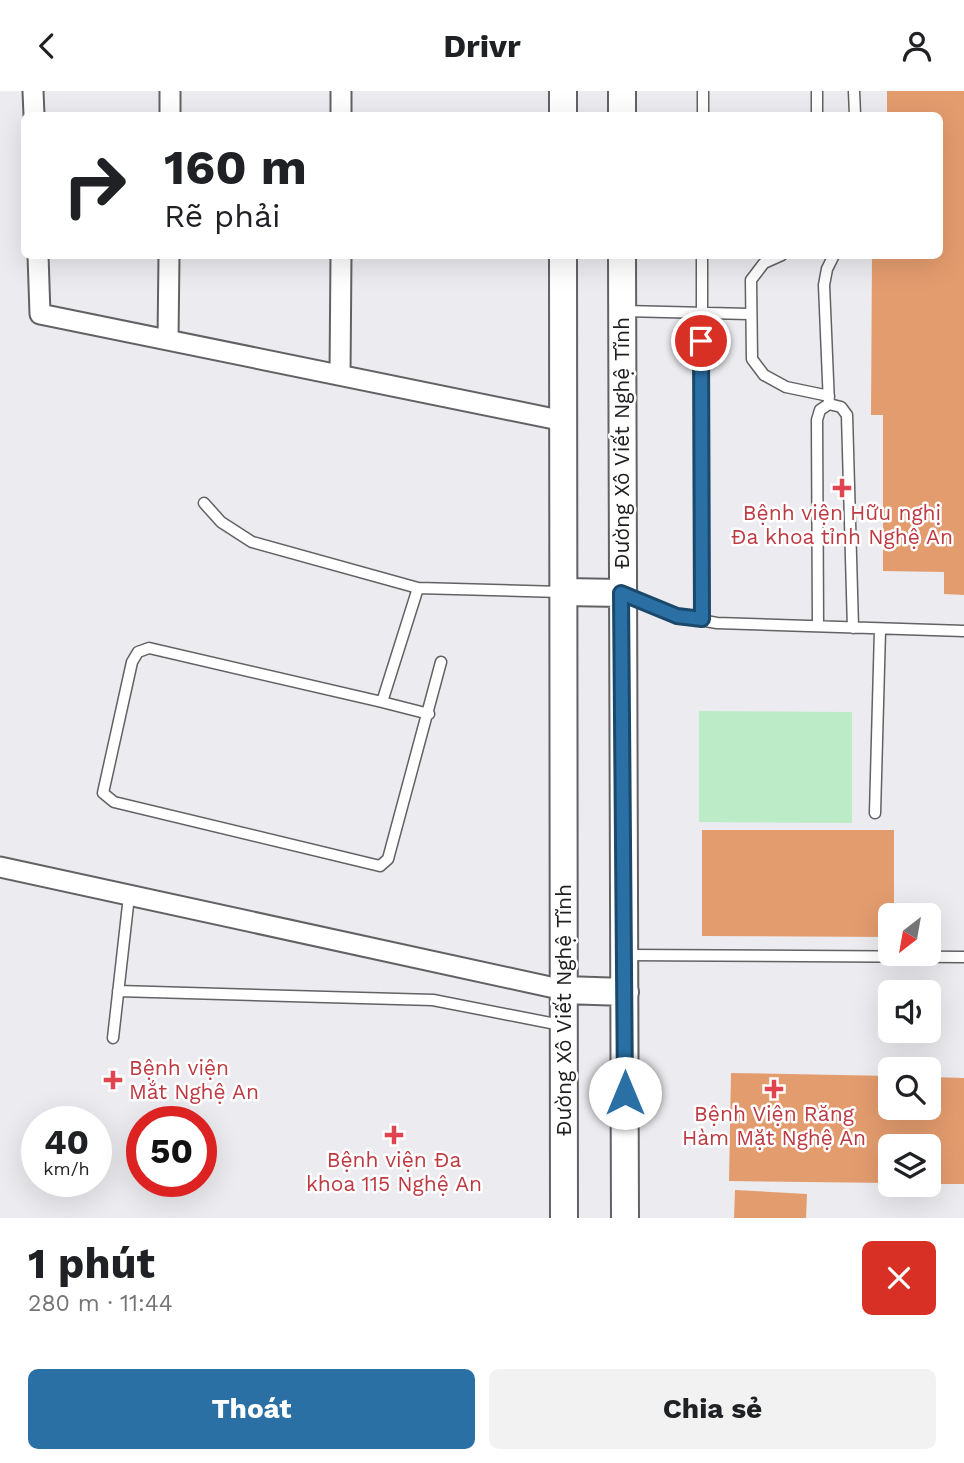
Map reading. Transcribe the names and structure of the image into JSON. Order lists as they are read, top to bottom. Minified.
{"streets":{"main road":["Đường Xô Viết Nghệ Tĩnh"]},"places":{"health":["Bệnh viện Hữu nghị Đa khoa tỉnh Nghệ An","Bệnh viện Mắt Nghệ An","Bệnh Viện Răng Hàm Mặt Nghệ An","Bệnh viện Đa khoa 115 Nghệ An"]},"north":"bottom left","page":{"header":"Drivr","turn":["160 m","Rẽ phải"],"speed":"40 km/h","limit":"50","heading":["1 phút","280 m · 11:44"],"buttons":["Thoát","Chia sẻ"]}}
